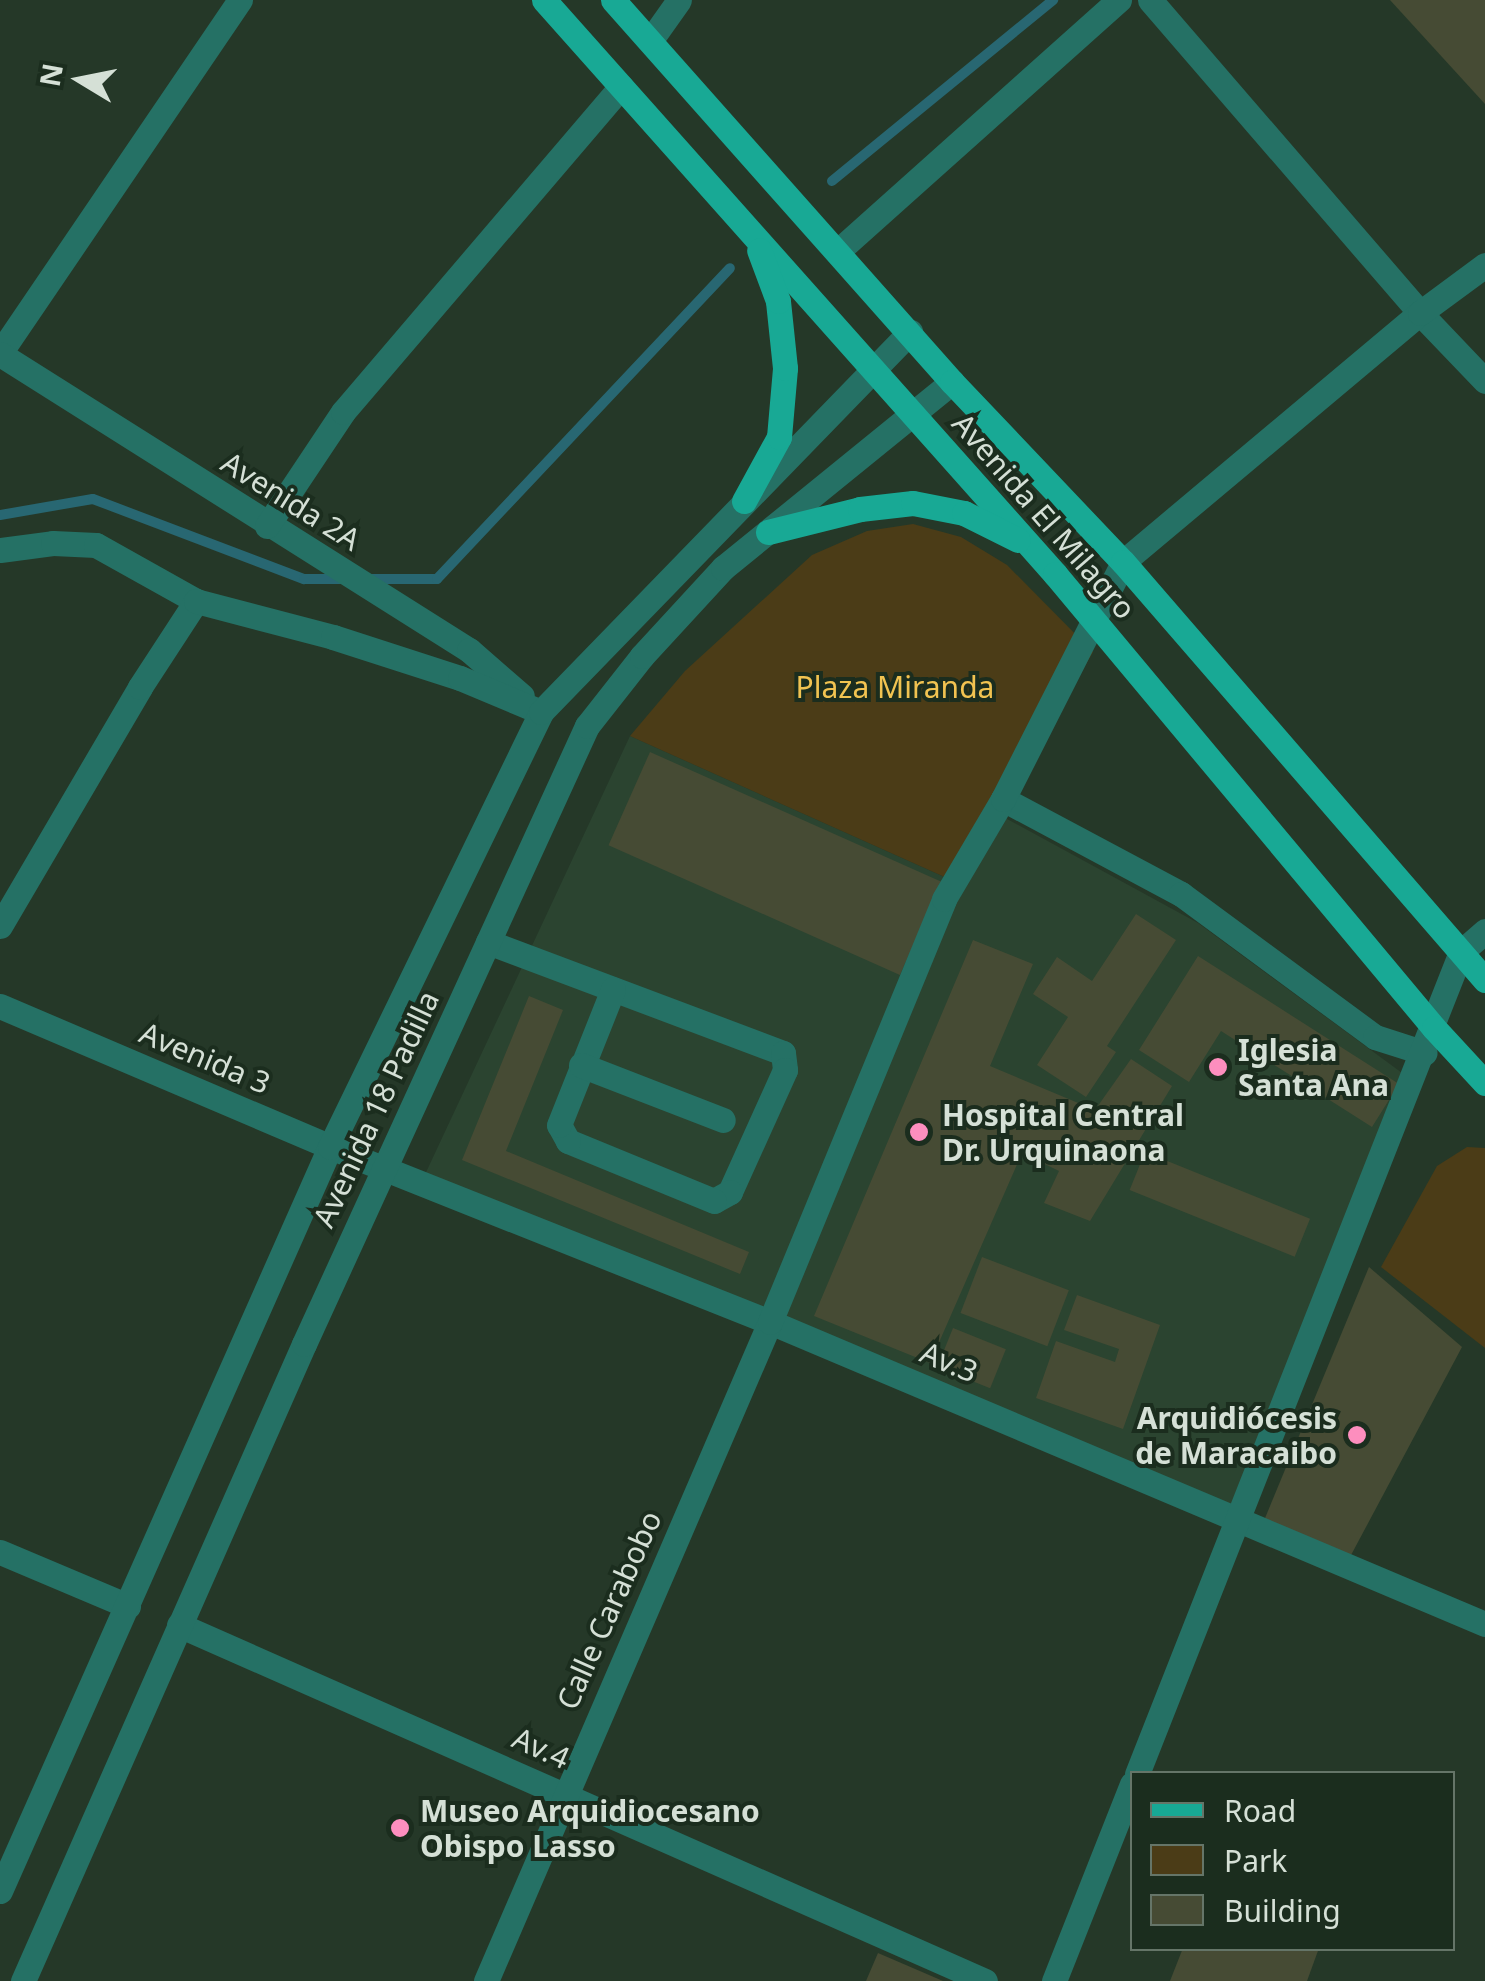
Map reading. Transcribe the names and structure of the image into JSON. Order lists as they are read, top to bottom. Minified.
{"streets":{"main road":["Avenida El Milagro"],"street":["Avenida 2A","Avenida 3","Avenida 18 Padilla","Av.3","Calle Carabobo","Av.4"]},"crossings":[["Avenida 2A","Avenida 18 Padilla"],["Avenida El Milagro","Avenida 18 Padilla"],["Avenida El Milagro","Calle Carabobo"],["Avenida 3","Avenida 18 Padilla"],["Avenida 3","Av.3"],["Avenida 18 Padilla","Av.3"],["Avenida 18 Padilla","Av.4"],["Av.3","Calle Carabobo"],["Calle Carabobo","Av.4"]],"parks":["Plaza Miranda"],"places":["Iglesia Santa Ana","Hospital Central Dr. Urquinaona","Arquidiócesis de Maracaibo","Museo Arquidiocesano Obispo Lasso"],"legend":["Road","Park","Building"],"north":"left"}
